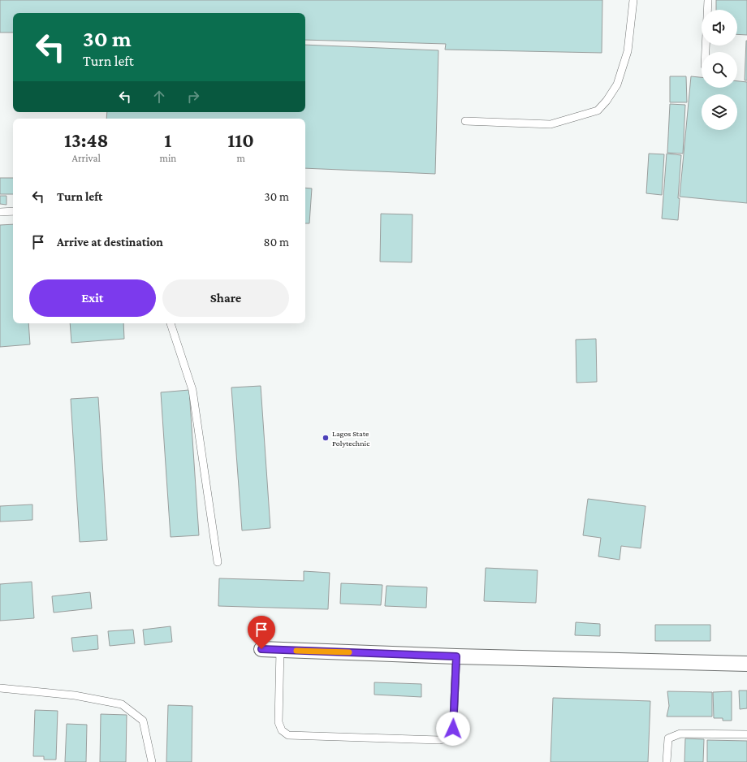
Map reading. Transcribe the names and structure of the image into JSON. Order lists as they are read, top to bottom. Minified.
{"places":["Lagos State Polytechnic"],"page":{"turn":["30 m","Turn left"],"eta":["13:48","Arrival","1","min","110","m"],"list":[{"name":"Turn left","value":"30 m"},{"name":"Arrive at destination","value":"80 m"}],"buttons":["Exit","Share"]}}
